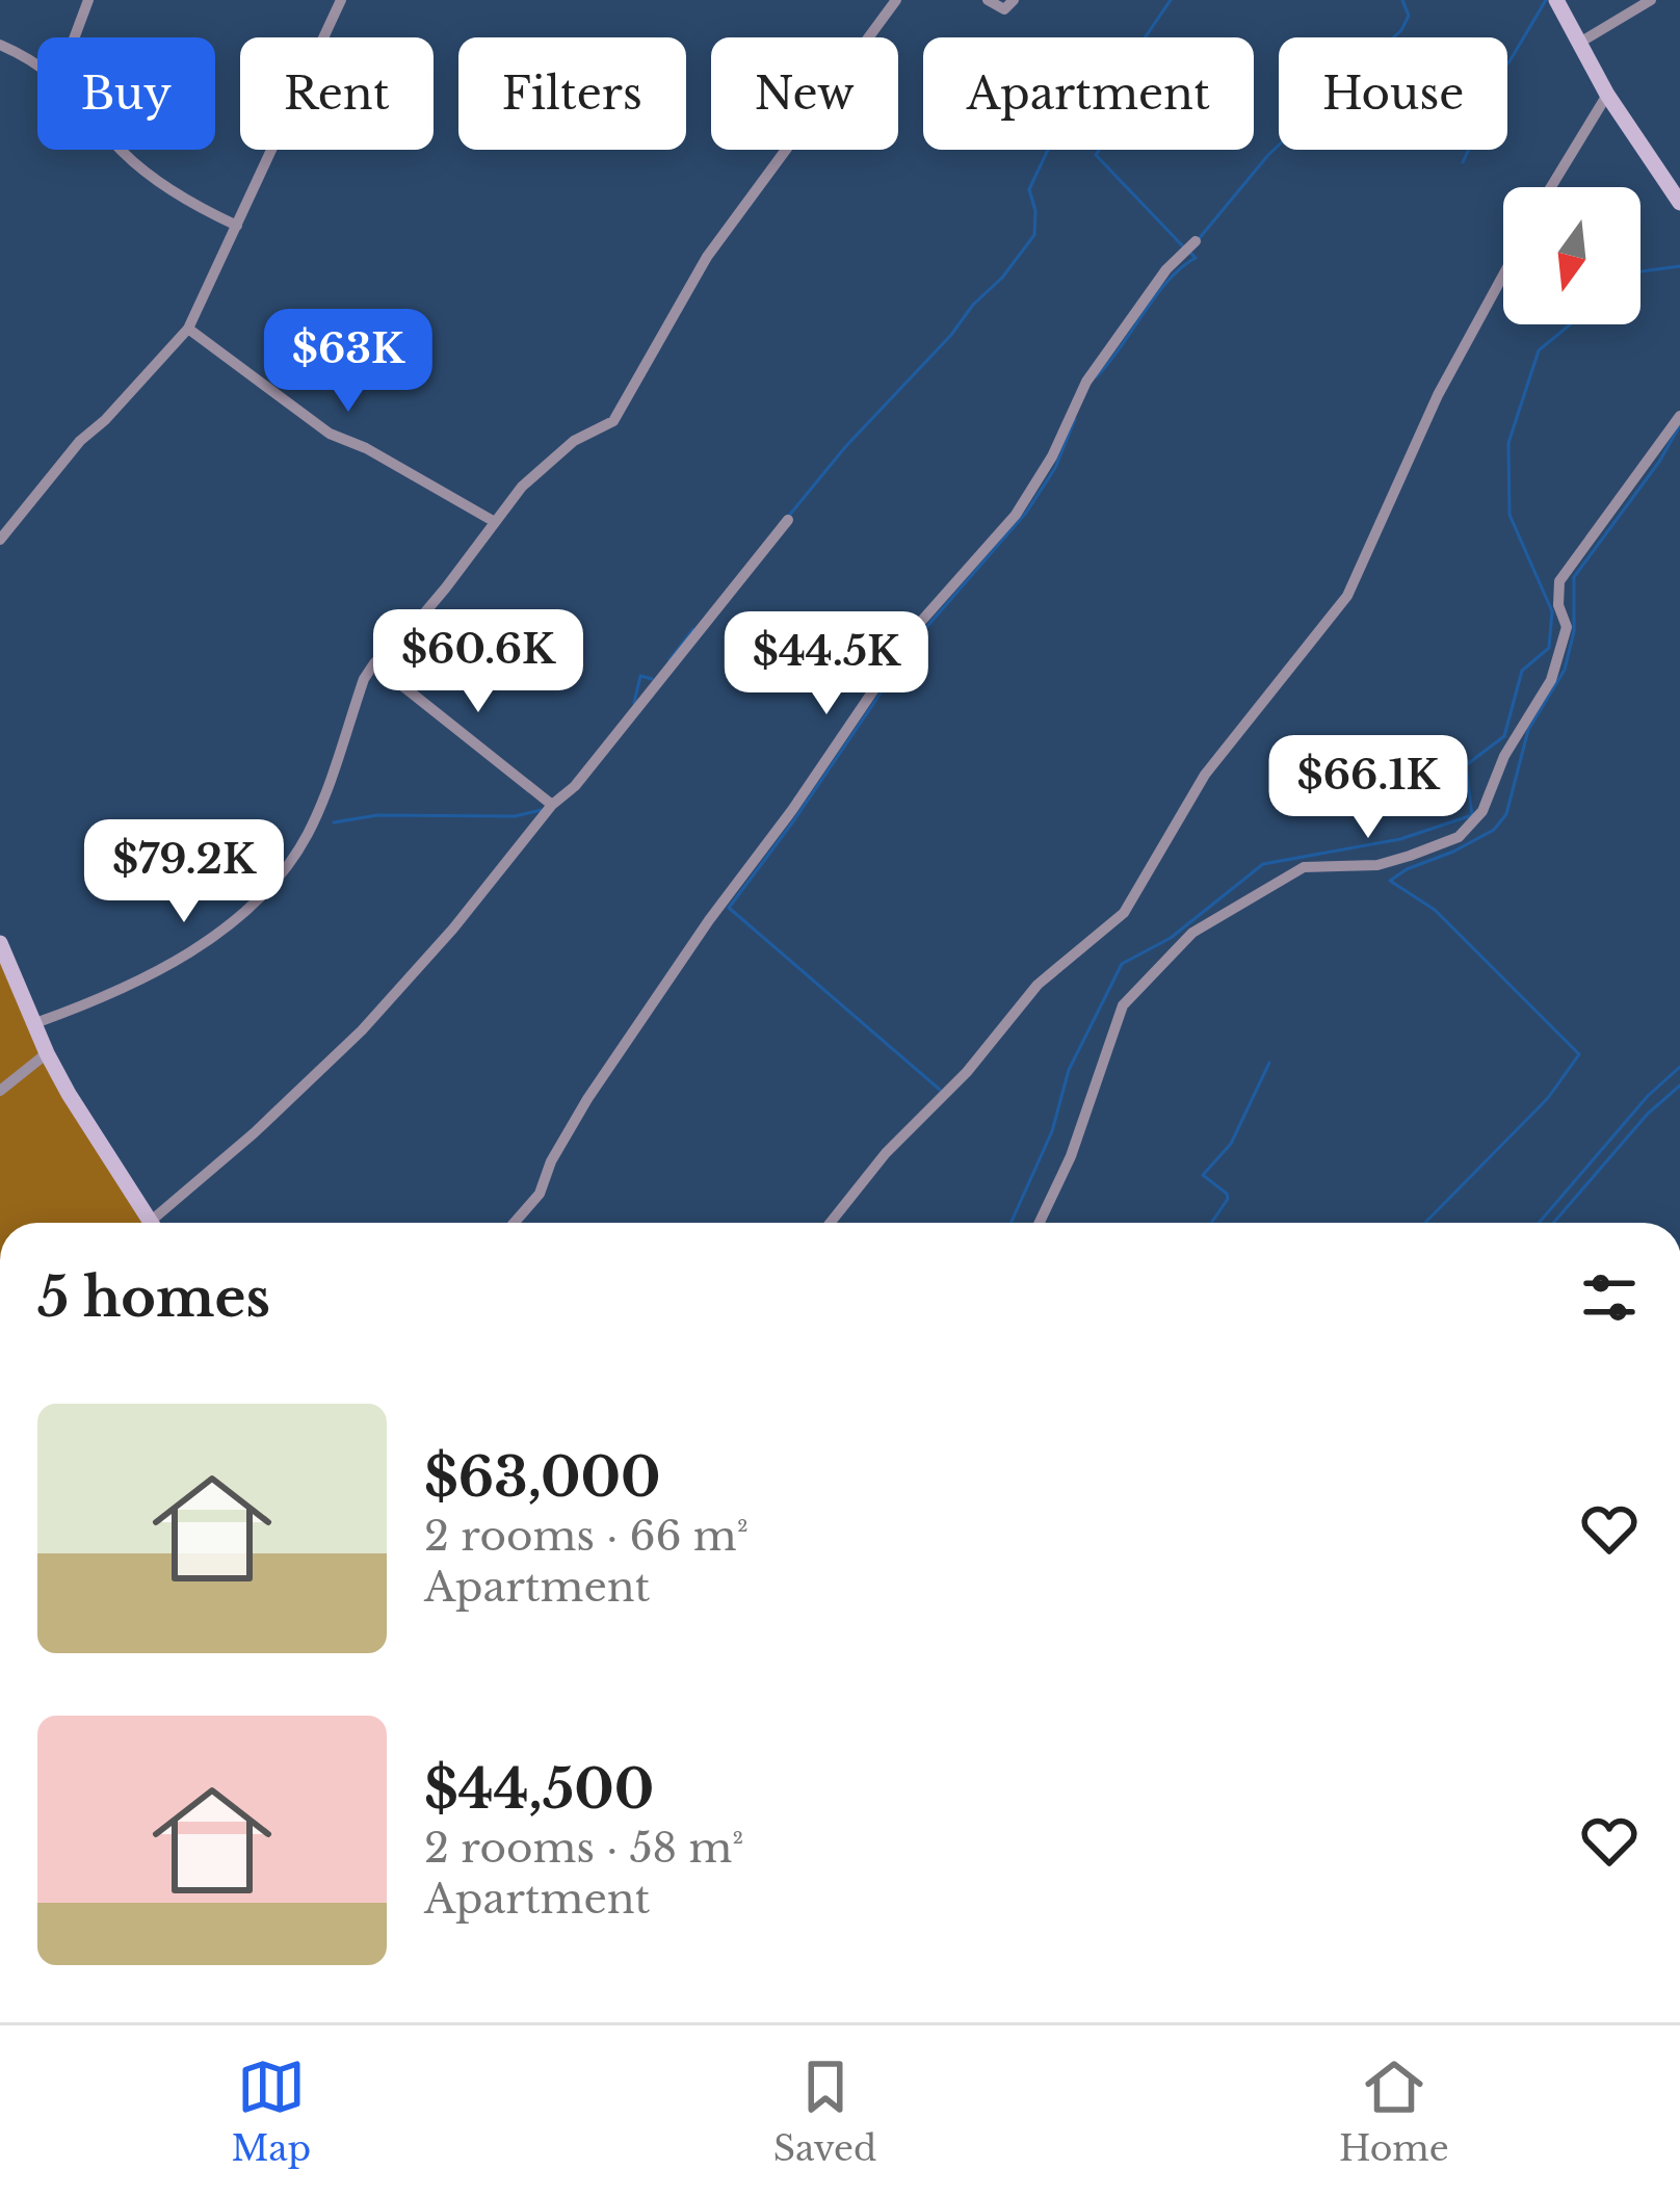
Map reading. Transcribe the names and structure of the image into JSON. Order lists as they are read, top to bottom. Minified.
{"north":"bottom","page":{"chip":["Buy","Rent","Filters","New","Apartment","House"],"price":["$63K","$60.6K","$44.5K","$66.1K","$79.2K"],"heading":"5 homes","list":[{"name":"$63,000","note":"2 rooms · 66 m² · Apartment"},{"name":"$44,500","note":"2 rooms · 58 m² · Apartment"}],"tabs":["Map","Saved","Home"]}}
